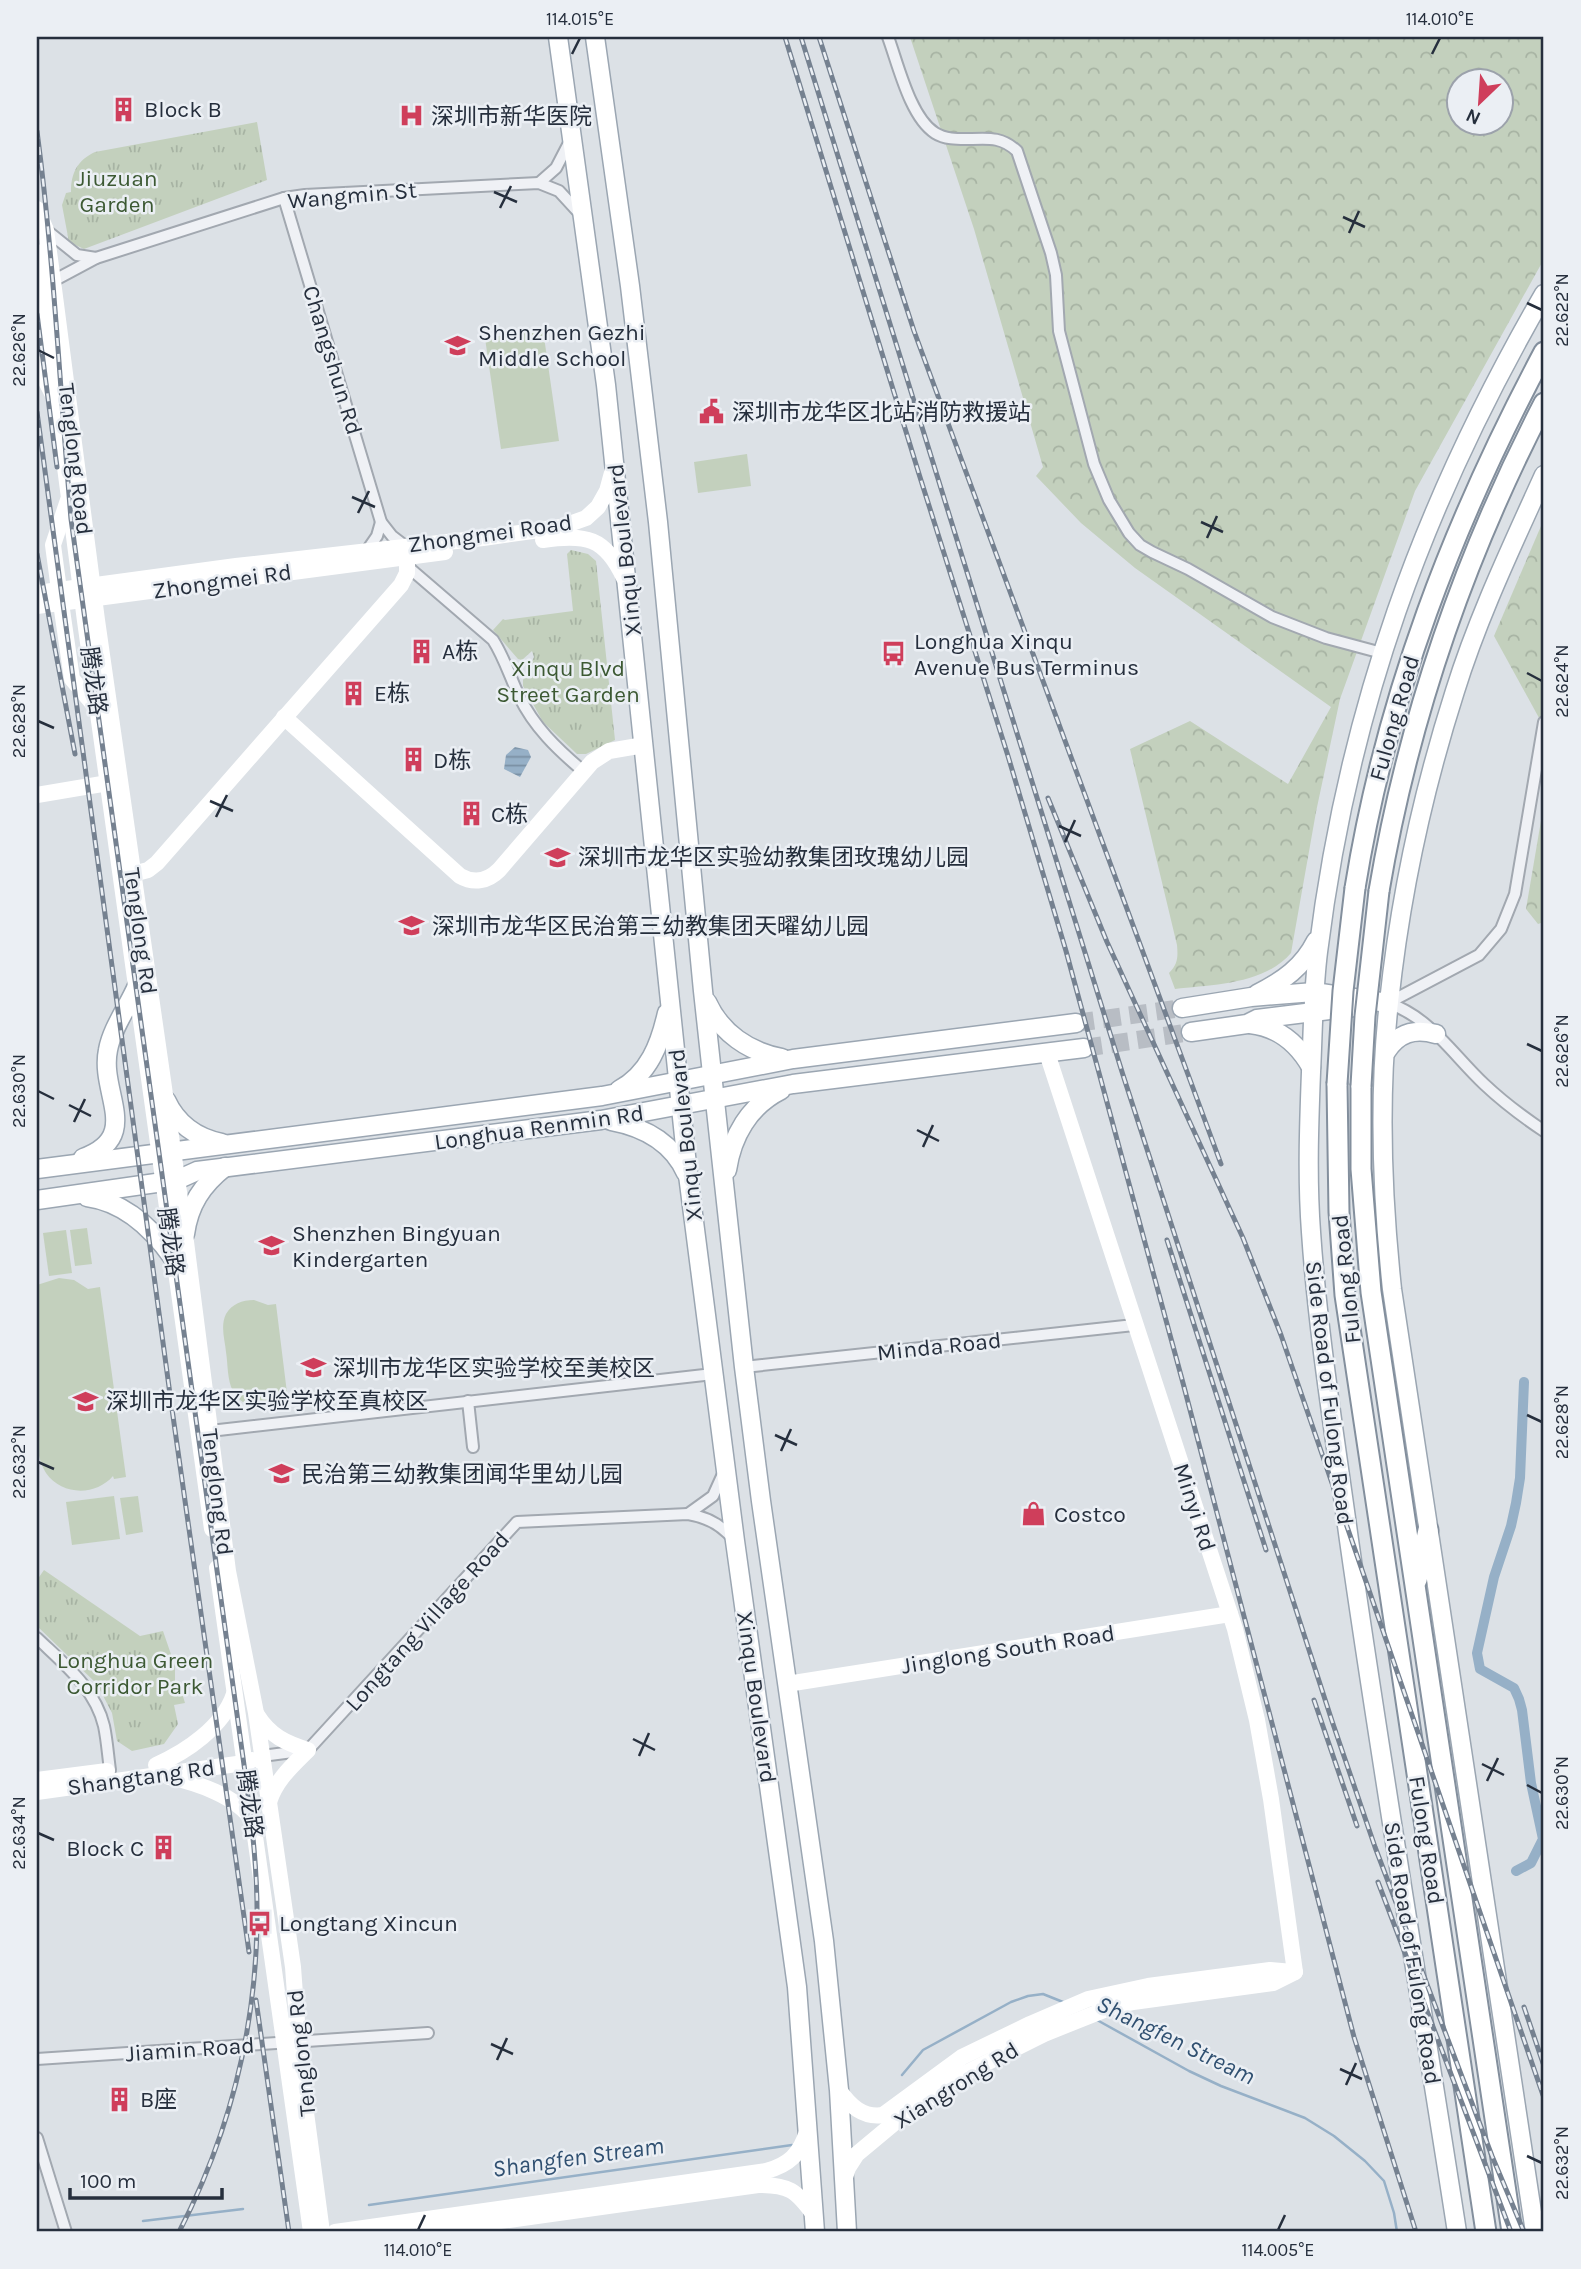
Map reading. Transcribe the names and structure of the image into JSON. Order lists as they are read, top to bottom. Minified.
{"streets":{"highway":["Fulong Road"],"main road":["Tenglong Road","Zhongmei Road","Xinqu Boulevard","Zhongmei Rd","腾龙路","Tenglong Rd","Longhua Renmin Rd","Side Road of Fulong Road","Minyi Rd","Jinglong South Road","Shangtang Rd","Xiangrong Rd"],"street":["Wangmin St","Changshun Rd","Minda Road","Longtang Village Road","Jiamin Road"]},"crossings":[["Wangmin St","Changshun Rd"],["Wangmin St","Tenglong Road"],["Tenglong Road","Zhongmei Rd"],["Tenglong Road","Tenglong Rd"],["Zhongmei Road","Xinqu Boulevard"],["Zhongmei Road","Zhongmei Rd"],["Xinqu Boulevard","Longhua Renmin Rd"],["Xinqu Boulevard","Minda Road"],["Xinqu Boulevard","Longtang Village Road"],["Xinqu Boulevard","Jinglong South Road"],["Xinqu Boulevard","Xiangrong Rd"],["Zhongmei Rd","Tenglong Rd"],["腾龙路","Tenglong Rd"],["腾龙路","Longhua Renmin Rd"],["腾龙路","Shangtang Rd"],["腾龙路","Jiamin Road"],["Tenglong Rd","Longhua Renmin Rd"],["Tenglong Rd","Shangtang Rd"],["Tenglong Rd","Jiamin Road"],["Longhua Renmin Rd","Minyi Rd"],["Minda Road","Minyi Rd"],["Minyi Rd","Jinglong South Road"],["Minyi Rd","Xiangrong Rd"]],"water":["Shangfen Stream"],"parks":["Jiuzuan Garden","Xinqu Blvd Street Garden","Longhua Green Corridor Park"],"places":{"building":["Block B","A栋","E栋","D栋","C栋","Block C","B座"],"hospital":["深圳市新华医院"],"school or university":["Shenzhen Gezhi Middle School","深圳市龙华区实验幼教集团玫瑰幼儿园","深圳市龙华区民治第三幼教集团天曜幼儿园","Shenzhen Bingyuan Kindergarten","深圳市龙华区实验学校至美校区","深圳市龙华区实验学校至真校区","民治第三幼教集团闻华里幼儿园"],"public building":["深圳市龙华区北站消防救援站"],"bus stop":["Longhua Xinqu Avenue Bus Terminus","Longtang Xincun"],"shop":["Costco"]},"scale_bar":"100 m","north":"bottom left","coordinates":["114.015°E","114.010°E","22.622°N","22.626°N","22.624°N","22.628°N","22.630°N","22.632°N","22.634°N","114.005°E"]}
